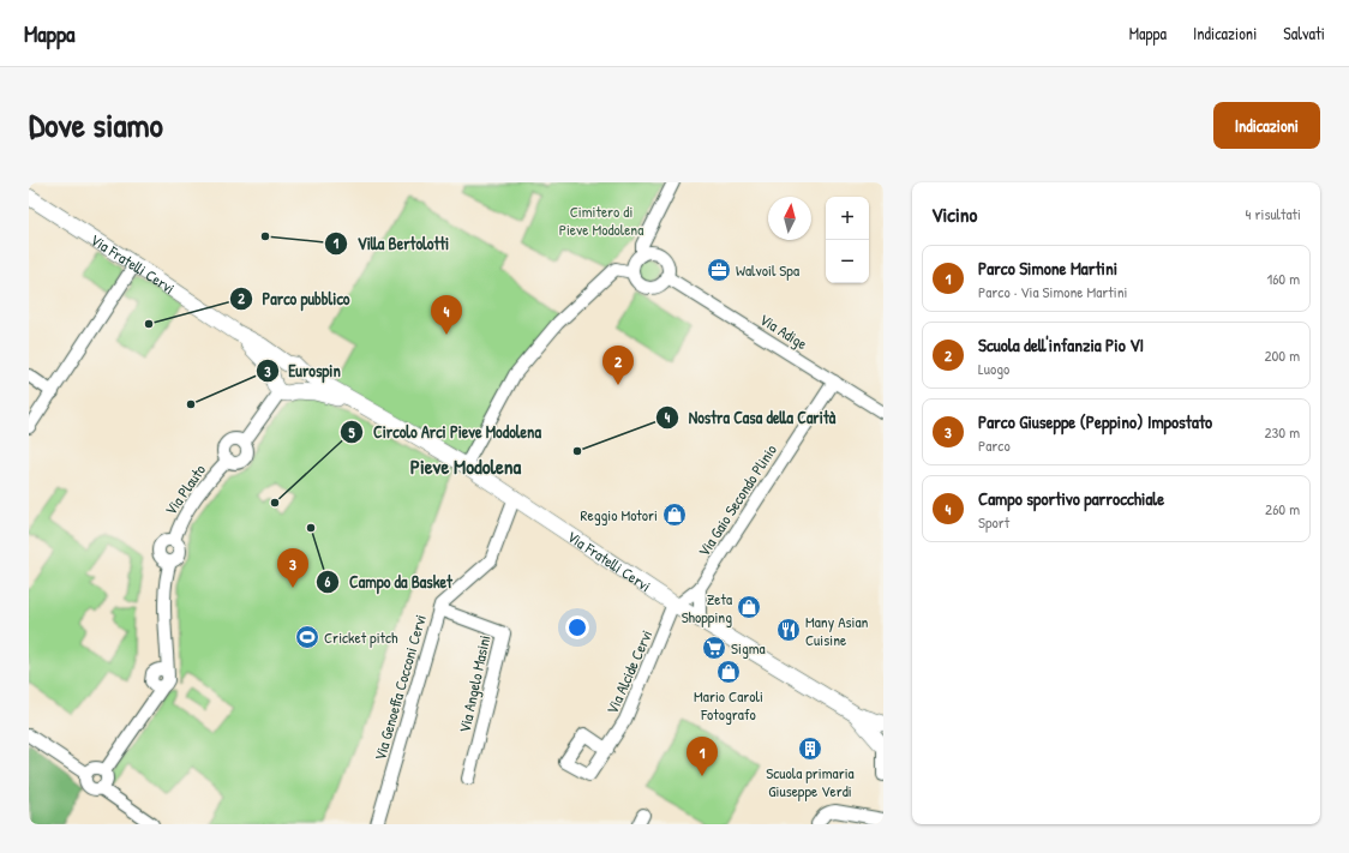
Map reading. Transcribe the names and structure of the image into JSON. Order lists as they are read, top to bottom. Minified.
{"streets":{"main road":["Via Fratelli Cervi"],"street":["Via Adige","Via Plauto","Via Gaio Secondo Plinio","Via Alcide Cervi","Via Angelo Masini","Via Genoeffa Cocconi Cervi"]},"crossings":[["Via Fratelli Cervi","Via Plauto"],["Via Fratelli Cervi","Via Gaio Secondo Plinio"],["Via Fratelli Cervi","Via Alcide Cervi"],["Via Fratelli Cervi","Via Genoeffa Cocconi Cervi"],["Via Adige","Via Gaio Secondo Plinio"],["Via Gaio Secondo Plinio","Via Alcide Cervi"],["Via Angelo Masini","Via Genoeffa Cocconi Cervi"]],"districts":["Pieve Modolena"],"parks":["Cimitero di Pieve Modolena"],"places":{"other":["Villa Bertolotti","Parco pubblico","Eurospin","Nostra Casa della Carità","Circolo Arci Pieve Modolena","Campo da Basket"],"office":["Walvoil Spa"],"shop":["Reggio Motori","Zeta Shopping","Mario Caroli Fotografo"],"restaurant":["Many Asian Cuisine"],"sports":["Cricket pitch"],"supermarket":["Sigma"],"building":["Scuola primaria Giuseppe Verdi"]},"north":"top","page":{"header":"Mappa","nav":["Mappa","Indicazioni","Salvati"],"title":"Dove siamo","buttons":"Indicazioni","heading":["Vicino","4 risultati"],"map_buttons":["+","−"],"list":[{"mark":"1","name":"Parco Simone Martini","note":"Parco · Via Simone Martini","value":"160 m"},{"mark":"2","name":"Scuola dell'infanzia Pio VI","note":"Luogo","value":"200 m"},{"mark":"3","name":"Parco Giuseppe (Peppino) Impostato","note":"Parco","value":"230 m"},{"mark":"4","name":"Campo sportivo parrocchiale","note":"Sport","value":"260 m"}],"pins":["4","2","3","1"]}}
